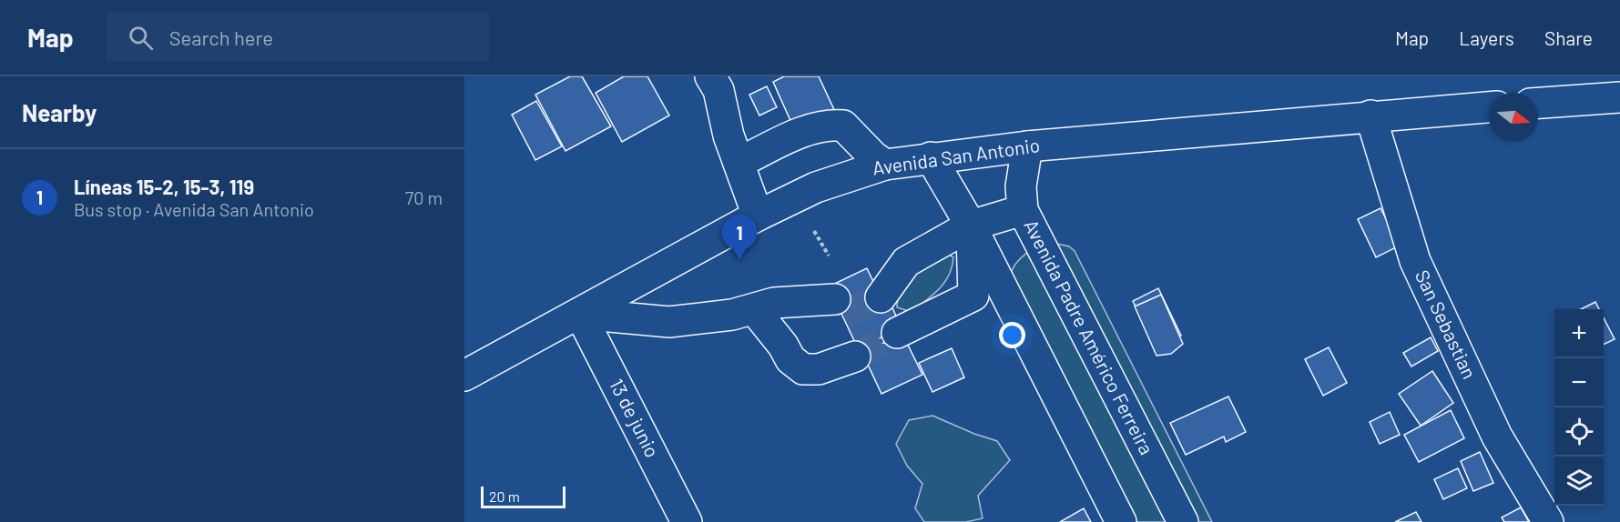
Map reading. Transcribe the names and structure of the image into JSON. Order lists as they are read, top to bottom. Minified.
{"streets":{"street":["Avenida San Antonio","San Sebastian","Avenida Padre Américo Ferreira","13 de junio"]},"crossings":[["Avenida San Antonio","San Sebastian"],["Avenida San Antonio","Avenida Padre Américo Ferreira"],["Avenida San Antonio","13 de junio"]],"scale_bar":"20 m","north":"right","page":{"header":"Map","search":"Search here","nav":["Map","Layers","Share"],"heading":"Nearby","list":[{"mark":"1","name":"Líneas 15-2, 15-3, 119","note":"Bus stop · Avenida San Antonio","value":"70 m"}],"pins":"1","map_buttons":["+","−"],"scale":"20 m"}}
